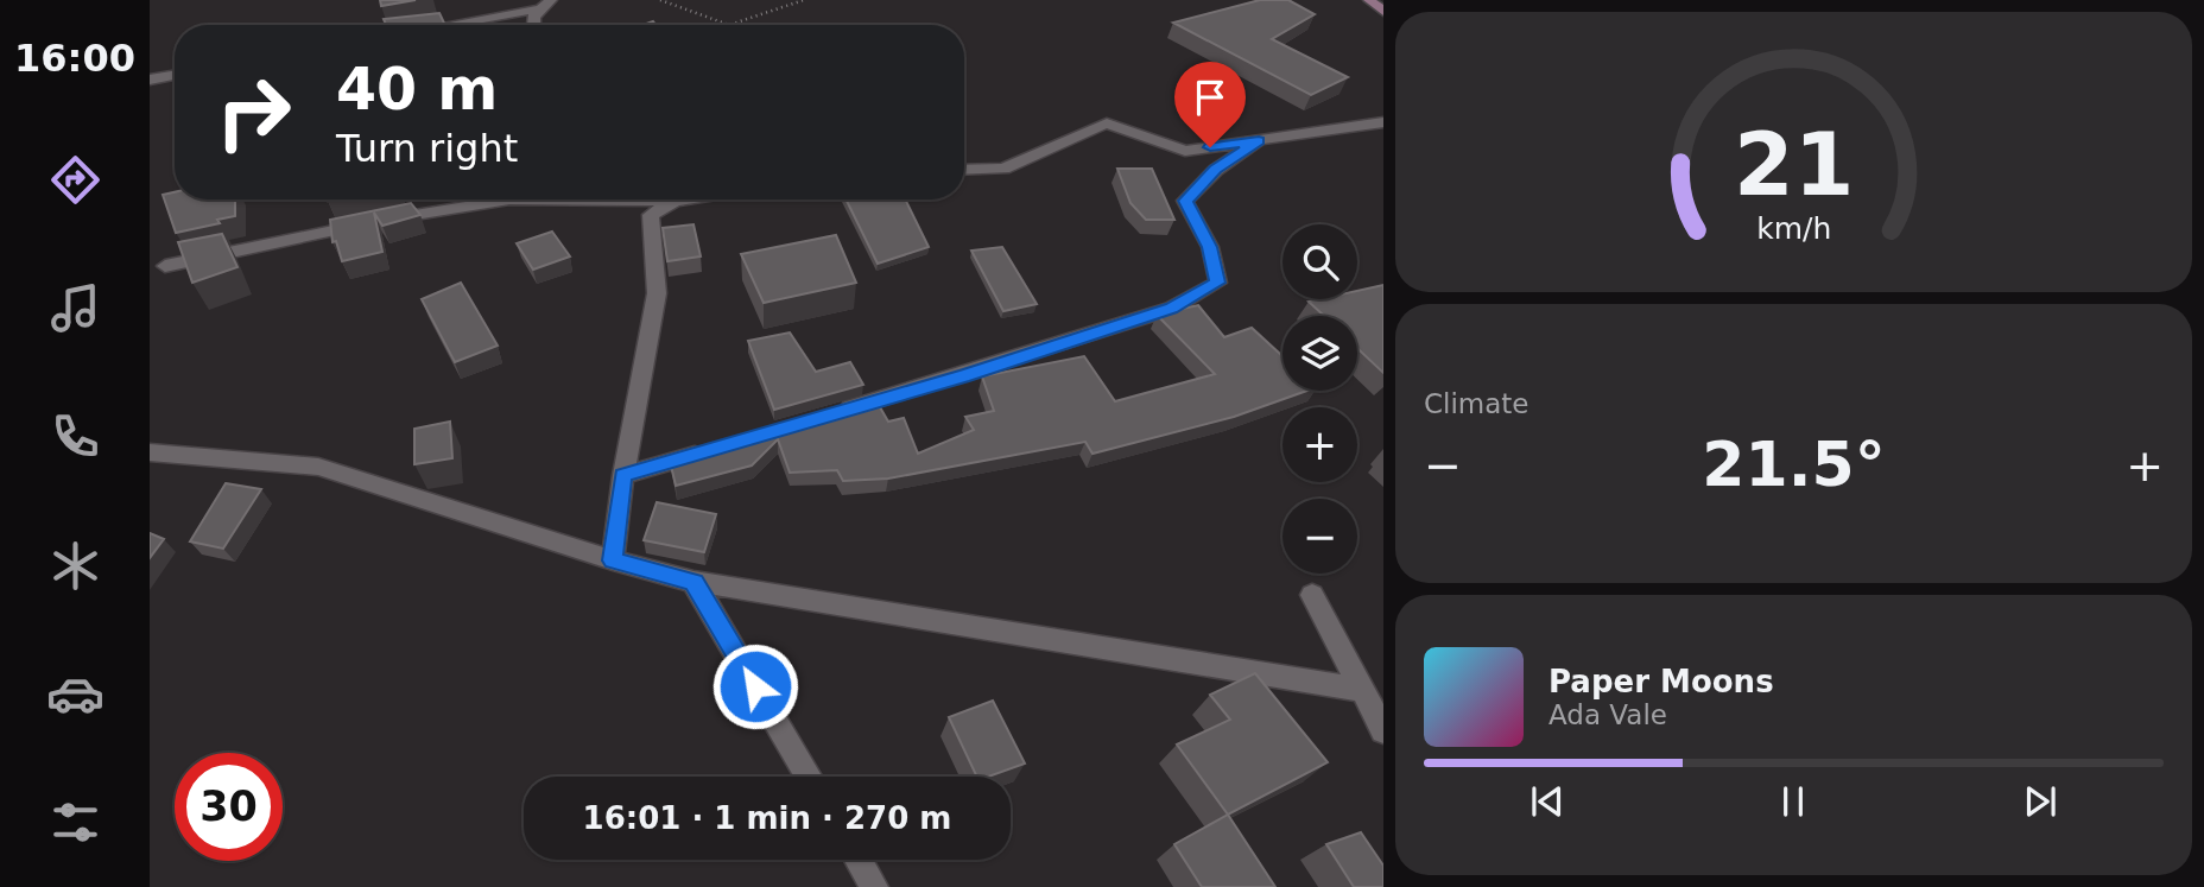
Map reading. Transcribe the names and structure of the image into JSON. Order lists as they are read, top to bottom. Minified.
{"page":{"tabs":"16:00","turn":["40 m","Turn right"],"map_buttons":["+","−"],"tile":"Climate","heat":["−","21.5°","+"],"song":["Paper Moons","Ada Vale"],"limit":"30","trip":"16:01 · 1 min · 270 m","gauge":["21","km/h"]}}
